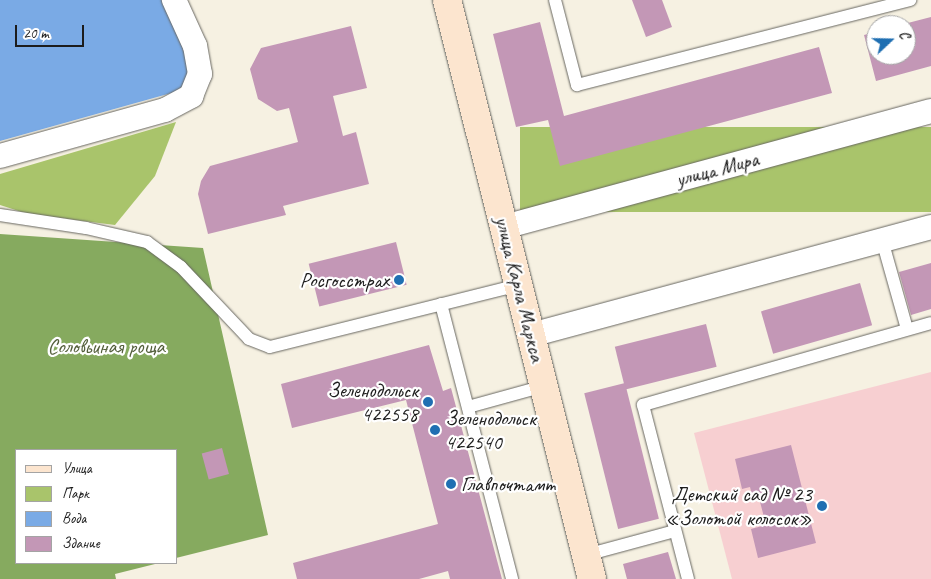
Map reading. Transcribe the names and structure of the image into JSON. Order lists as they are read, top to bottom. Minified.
{"streets":{"street":["улица Мира","улица Карла Маркса"]},"crossings":[["улица Мира","улица Карла Маркса"]],"parks":["Соловьиная роща"],"places":["Росгосстрах","Зеленодольск 422558","Зеленодольск 422540","Главпочтамт","Детский сад № 23 «Золотой колосок»"],"legend":["Улица","Парк","Вода","Здание"],"scale_bar":"20 m","north":"right"}
